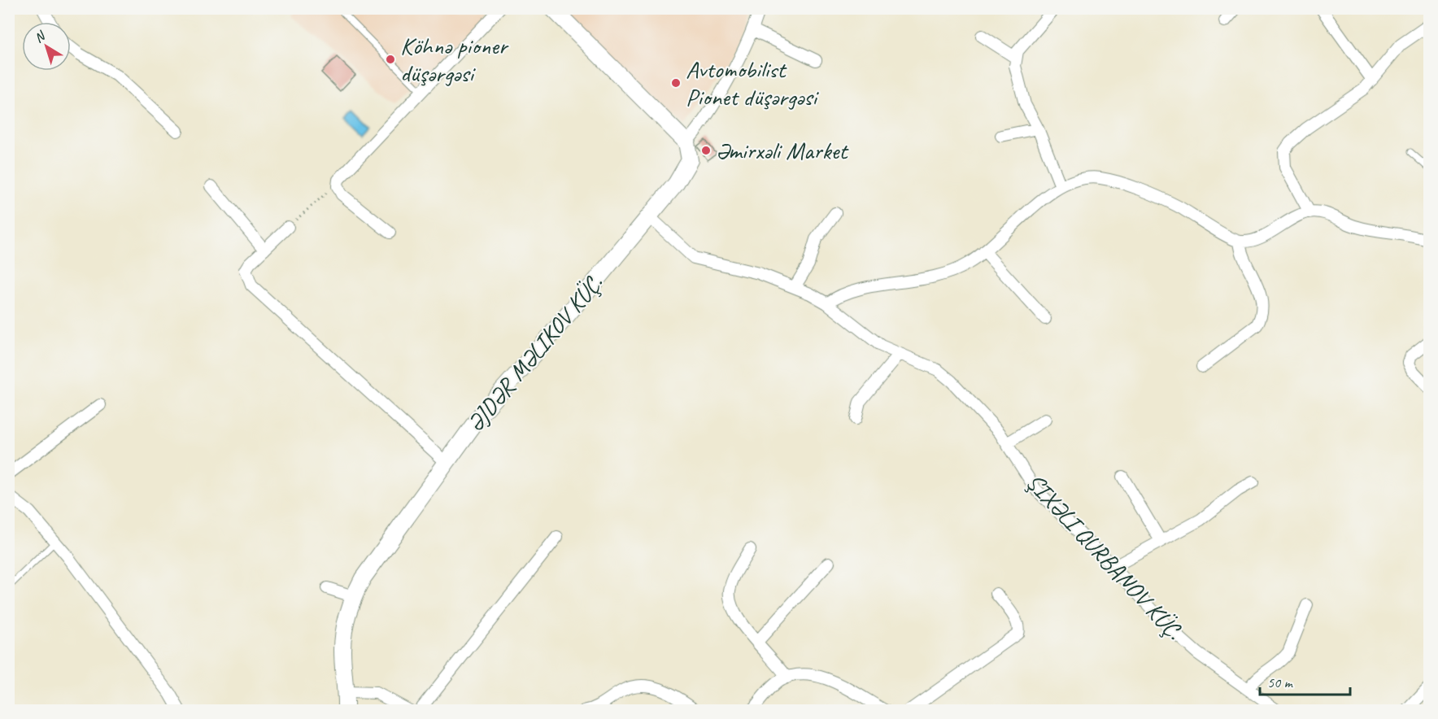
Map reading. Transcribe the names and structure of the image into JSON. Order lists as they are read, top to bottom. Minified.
{"streets":{"street":["ƏJDƏR MƏLIKOV KÜÇ."]},"places":["Köhnə pioner düşərgəsi","Avtomobilist Pionet düşərgəsi","Əmirxəli Market"],"scale_bar":"50 m","north":"top left"}
